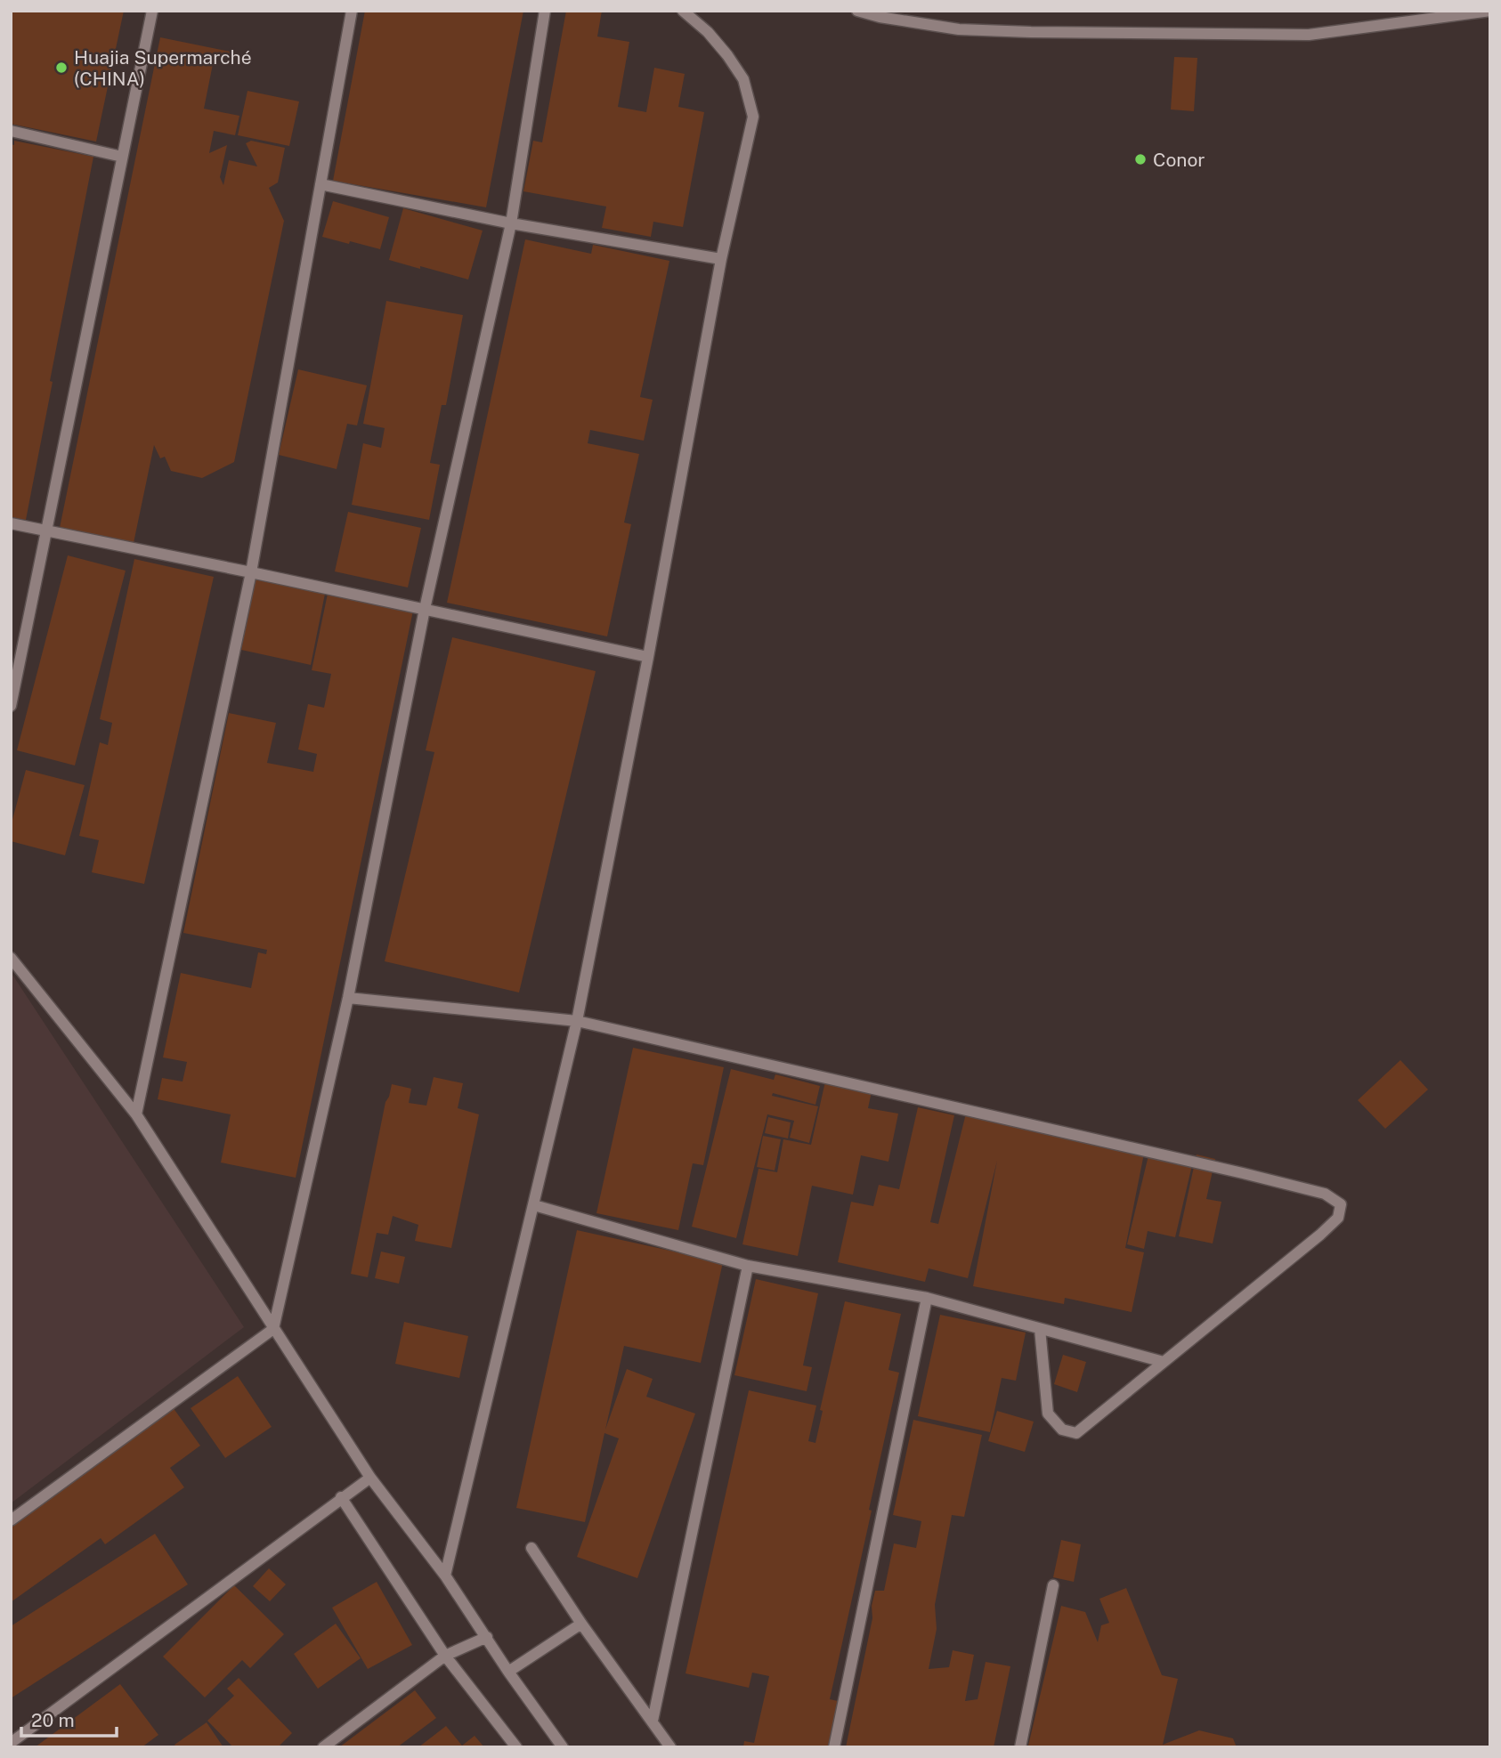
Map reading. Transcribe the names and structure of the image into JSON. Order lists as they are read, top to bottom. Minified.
{"places":["Huajia Supermarché (CHINA)","Conor"],"scale_bar":"20 m"}
